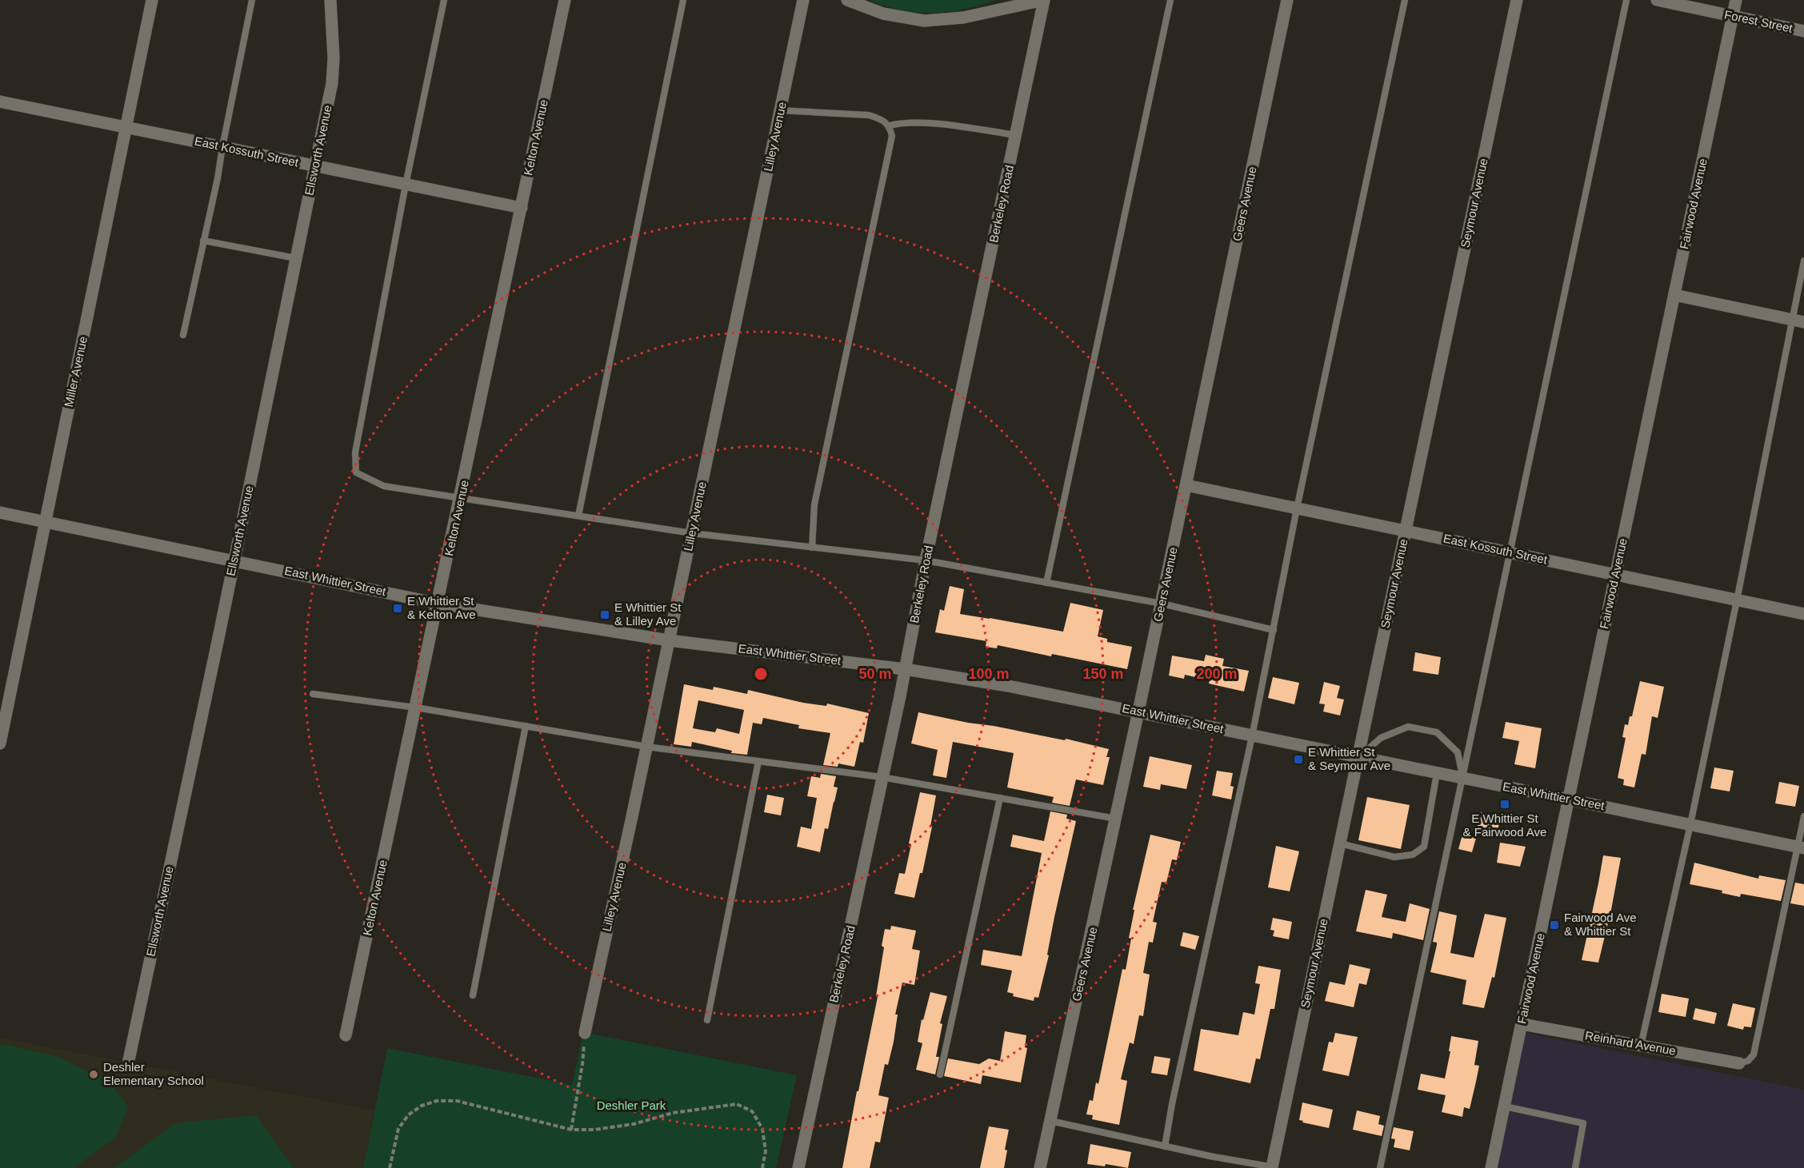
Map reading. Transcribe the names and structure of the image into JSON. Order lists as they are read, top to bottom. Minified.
{"streets":{"street":["Forest Street","Lilley Avenue","Kelton Avenue","Ellsworth Avenue","East Kossuth Street","Seymour Avenue","Berkeley Road","Geers Avenue","Fairwood Avenue","Miller Avenue","East Whittier Street","Reinhard Avenue"]},"crossings":[["Forest Street","Fairwood Avenue"],["Lilley Avenue","East Whittier Street"],["Kelton Avenue","East Kossuth Street"],["Kelton Avenue","East Whittier Street"],["Ellsworth Avenue","East Kossuth Street"],["Ellsworth Avenue","East Whittier Street"],["East Kossuth Street","Seymour Avenue"],["East Kossuth Street","Geers Avenue"],["East Kossuth Street","Fairwood Avenue"],["East Kossuth Street","Miller Avenue"],["Seymour Avenue","East Whittier Street"],["Berkeley Road","East Whittier Street"],["Geers Avenue","East Whittier Street"],["Fairwood Avenue","East Whittier Street"],["Fairwood Avenue","Reinhard Avenue"],["Miller Avenue","East Whittier Street"]],"parks":["Deshler Park"],"places":{"transit":["E Whittier St & Kelton Ave","E Whittier St & Lilley Ave","E Whittier St & Seymour Ave","E Whittier St & Fairwood Ave","Fairwood Ave & Whittier St"],"other":["Deshler Elementary School"]},"rings":["50 m","100 m","150 m","200 m"]}
